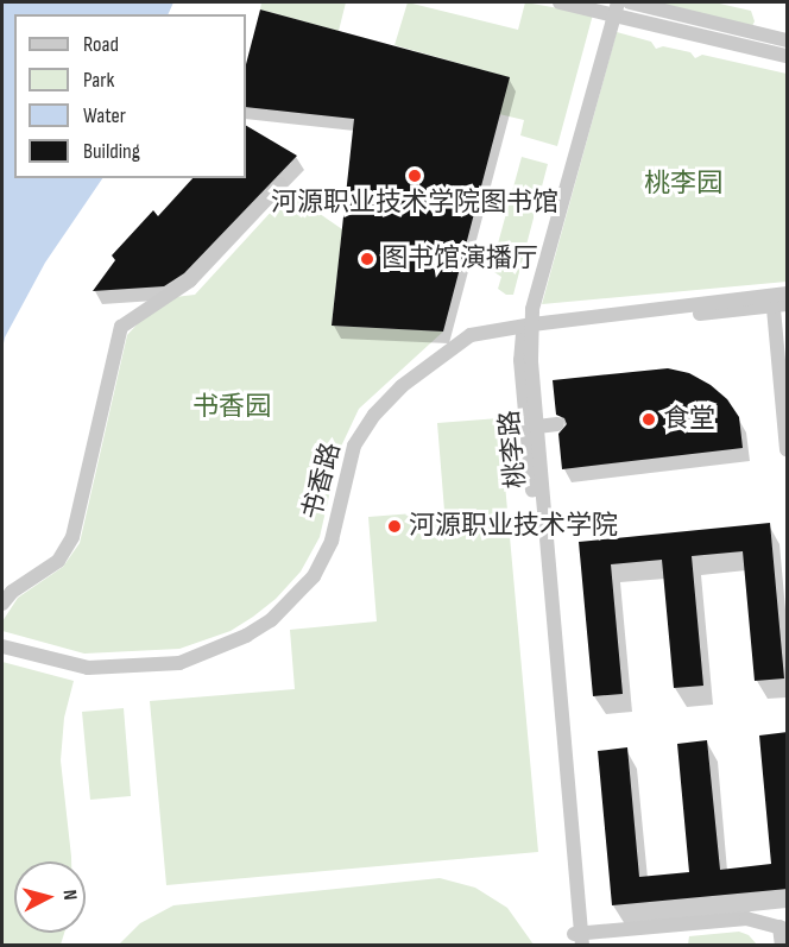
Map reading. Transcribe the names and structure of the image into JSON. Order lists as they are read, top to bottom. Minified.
{"streets":{"street":["桃李路","书香路"]},"crossings":[["桃李路","书香路"]],"parks":["桃李园","书香园"],"places":["河源职业技术学院图书馆","图书馆演播厅","食堂","河源职业技术学院"],"legend":["Road","Park","Water","Building"],"north":"right"}
